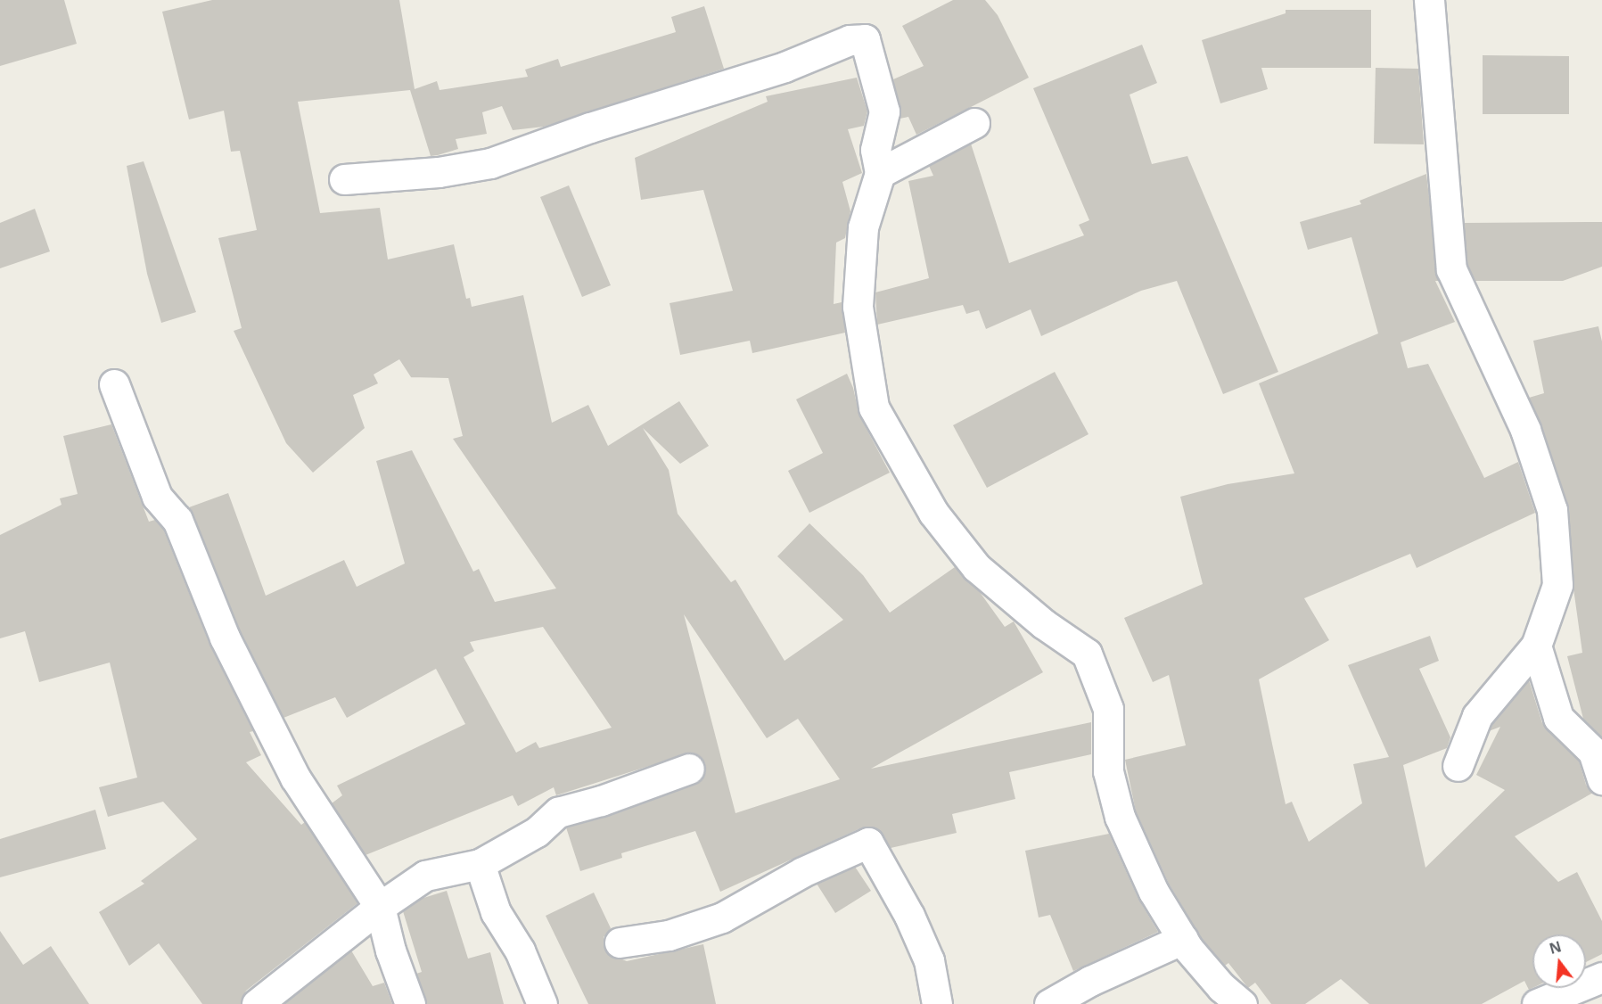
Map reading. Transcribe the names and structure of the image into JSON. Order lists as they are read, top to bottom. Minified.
{"north":"top"}
